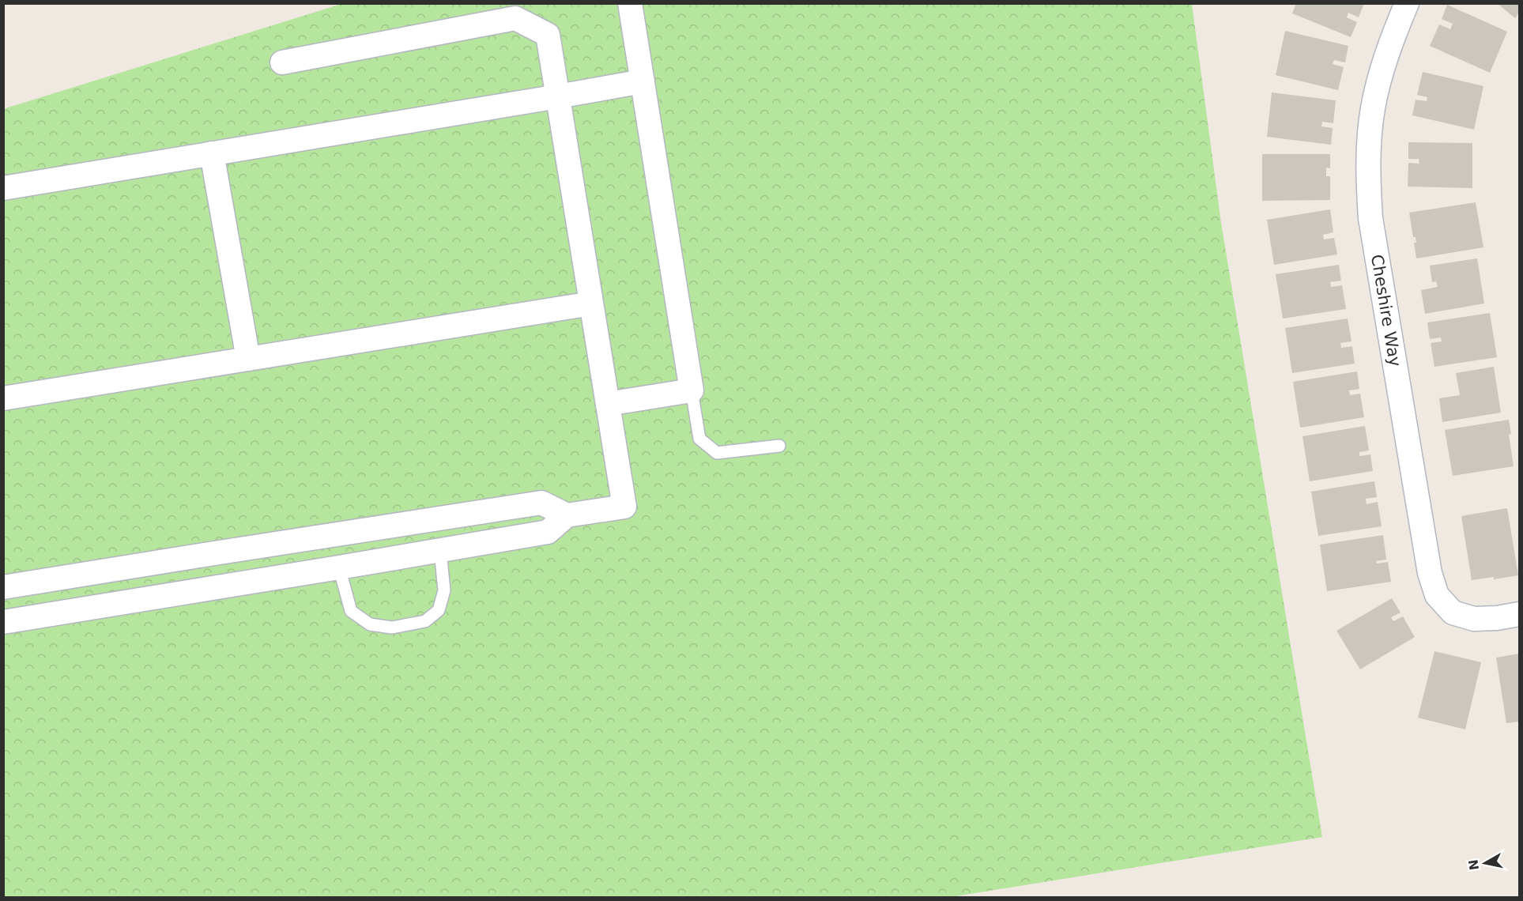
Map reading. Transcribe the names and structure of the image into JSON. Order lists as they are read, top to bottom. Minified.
{"streets":{"street":["Cheshire Way"]},"north":"left"}
